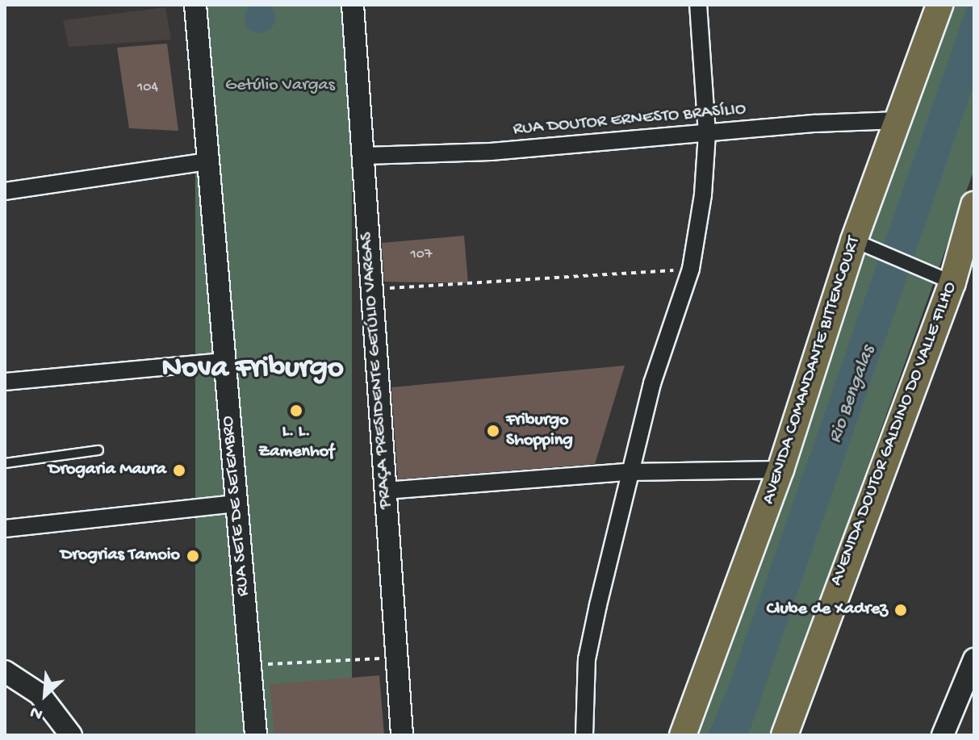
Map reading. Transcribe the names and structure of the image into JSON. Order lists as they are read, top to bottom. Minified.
{"streets":{"main road":["AVENIDA COMANDANTE BITTENCOURT","AVENIDA DOUTOR GALDINO DO VALLE FILHO"],"street":["RUA DOUTOR ERNESTO BRASÍLIO","PRAÇA PRESIDENTE GETÚLIO VARGAS","RUA SETE DE SETEMBRO"]},"crossings":[["RUA DOUTOR ERNESTO BRASÍLIO","PRAÇA PRESIDENTE GETÚLIO VARGAS"],["RUA DOUTOR ERNESTO BRASÍLIO","AVENIDA COMANDANTE BITTENCOURT"]],"districts":["Nova Friburgo"],"water":["Rio Bengalas"],"parks":["Getúlio Vargas"],"places":["L. L. Zamenhof","Friburgo Shopping","Drogaria Maura","Drogrias Tamoio","Clube de Xadrez"],"house_numbers":["104","107"],"north":"bottom left"}
